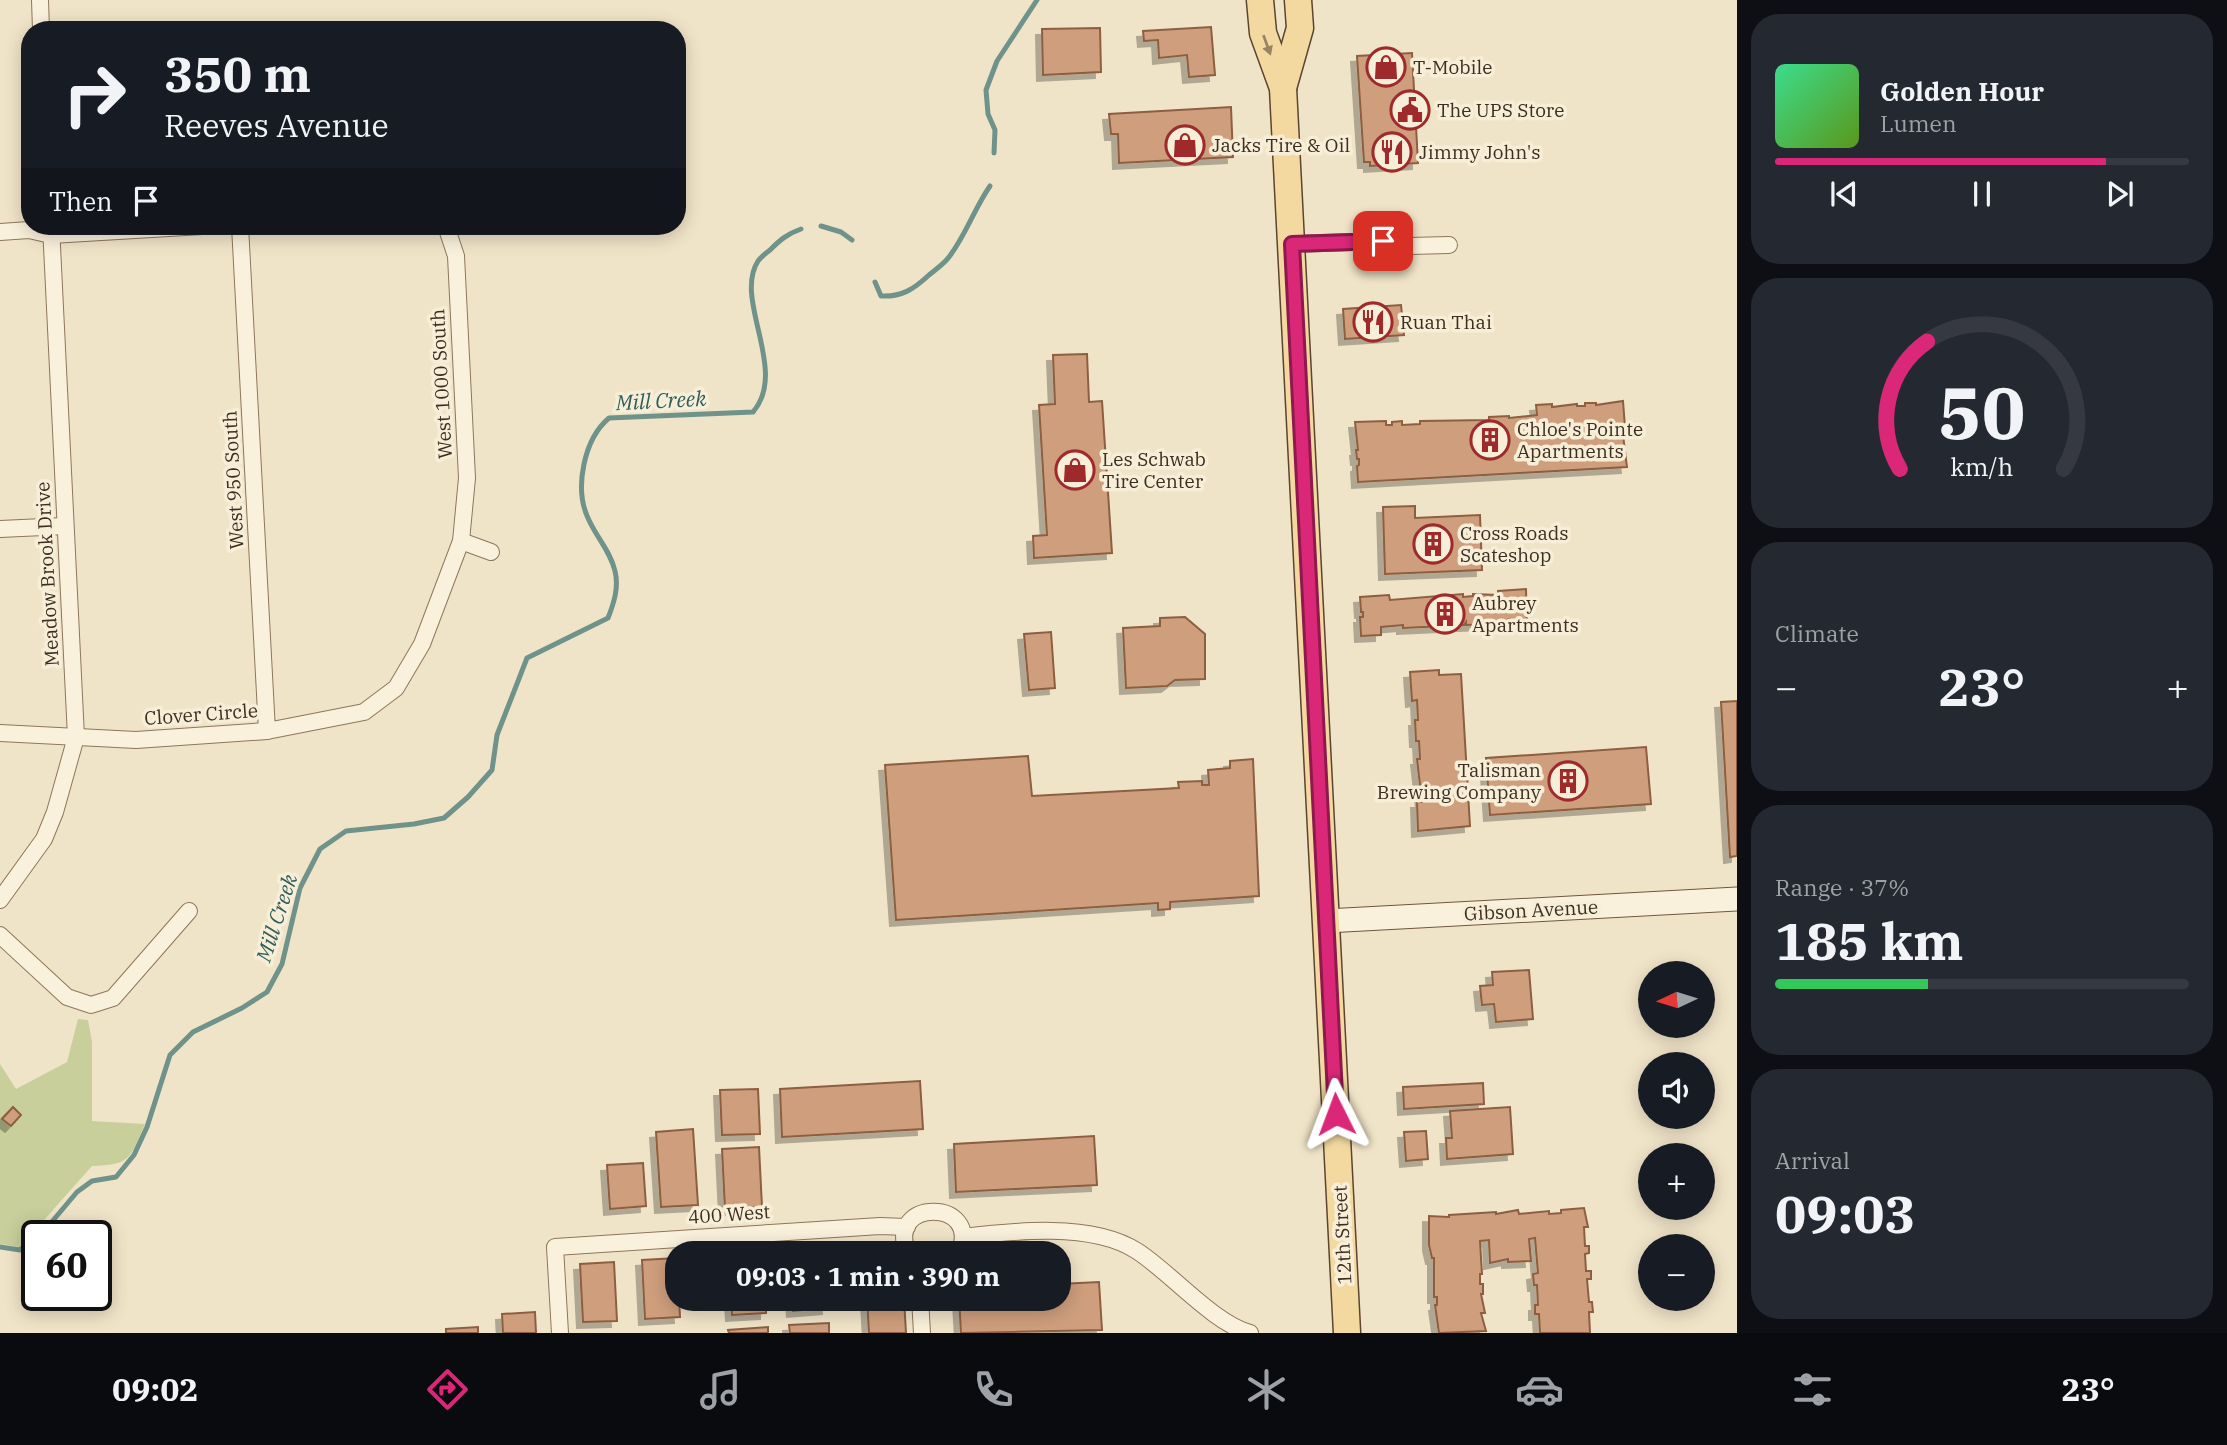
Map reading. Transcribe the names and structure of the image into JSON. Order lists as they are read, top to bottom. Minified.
{"streets":{"main road":["12th Street"],"street":["West 1000 South","West 950 South","Meadow Brook Drive","Clover Circle","Gibson Avenue","400 West"]},"crossings":[["West 1000 South","Clover Circle"],["West 950 South","Clover Circle"],["Meadow Brook Drive","Clover Circle"],["Gibson Avenue","12th Street"]],"water":["Mill Creek"],"places":{"shop":["T-Mobile","Jacks Tire & Oil","Les Schwab Tire Center"],"public building":["The UPS Store"],"restaurant":["Jimmy John's","Ruan Thai"],"building":["Chloe's Pointe Apartments","Cross Roads Scateshop","Aubrey Apartments","Talisman Brewing Company"]},"north":"left","page":{"turn":["350 m","Reeves Avenue"],"song":["Golden Hour","Lumen"],"then":"Then","tile":["Climate",["Range · 37%","185 km"],["Arrival","09:03"]],"heat":["−","23°","+"],"map_buttons":["+","−"],"limit":"60","trip":"09:03 · 1 min · 390 m","tabs":["09:02","23°"],"gauge":["50","km/h"]}}
